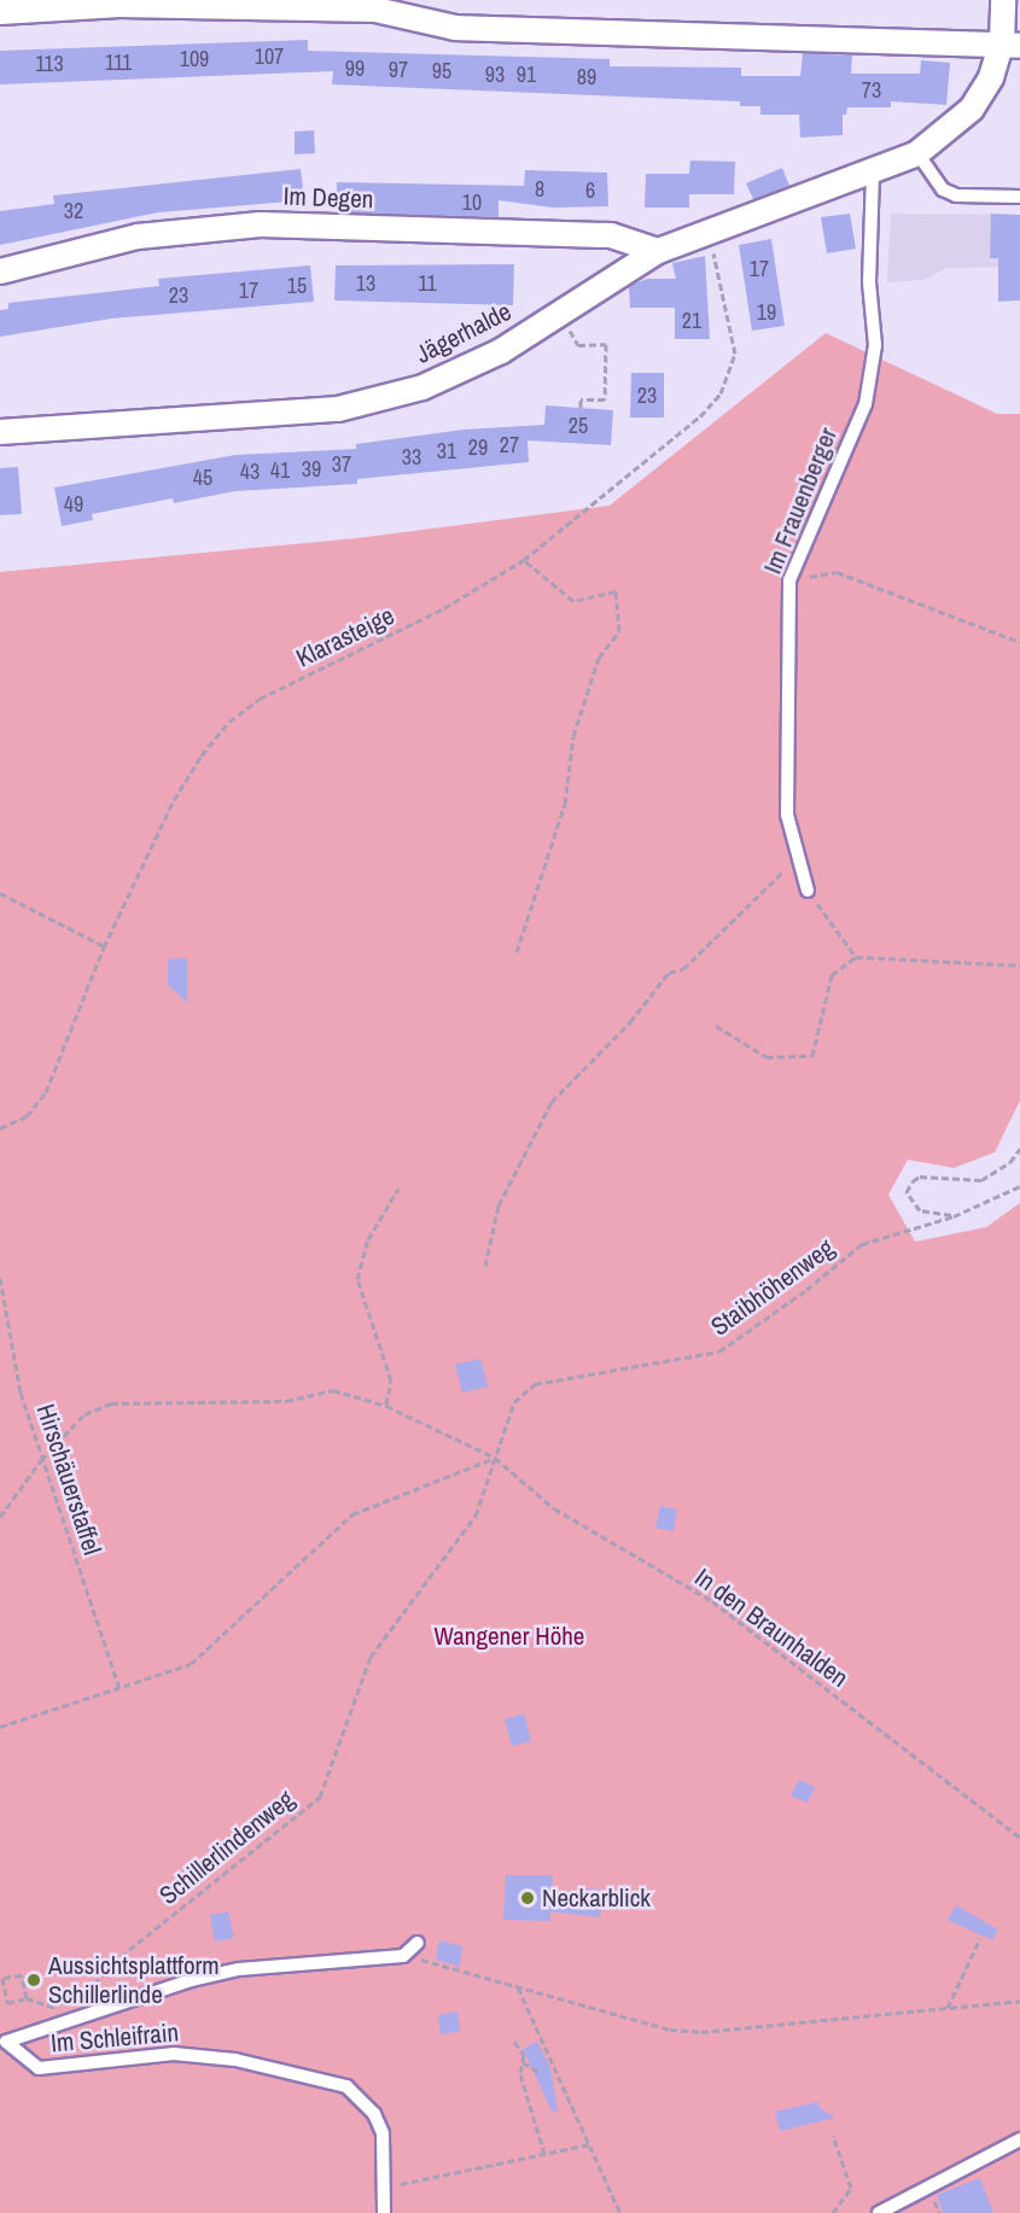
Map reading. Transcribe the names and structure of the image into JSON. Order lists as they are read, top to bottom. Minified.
{"streets":{"street":["Im Degen","Jägerhalde"],"lane":["Im Frauenberger","Im Schleifrain"],"path":["Klarasteige","Staibhöhenweg","Hirschäuerstaffel","In den Braunhalden","Schillerlindenweg"]},"crossings":[["Im Degen","Jägerhalde"],["Jägerhalde","Im Frauenberger"],["Jägerhalde","Klarasteige"],["Staibhöhenweg","In den Braunhalden"],["Staibhöhenweg","Schillerlindenweg"],["Hirschäuerstaffel","In den Braunhalden"],["In den Braunhalden","Schillerlindenweg"],["Schillerlindenweg","Im Schleifrain"]],"parks":["Wangener Höhe"],"places":["Neckarblick","Aussichtsplattform Schillerlinde"],"house_numbers":["107","109","111","113","99","97","95","93","91","89","73","8","6","10","32","17","13","11","15","17","23","19","21","23","25","27","29","31","33","37","39","41","43","45","49"]}
